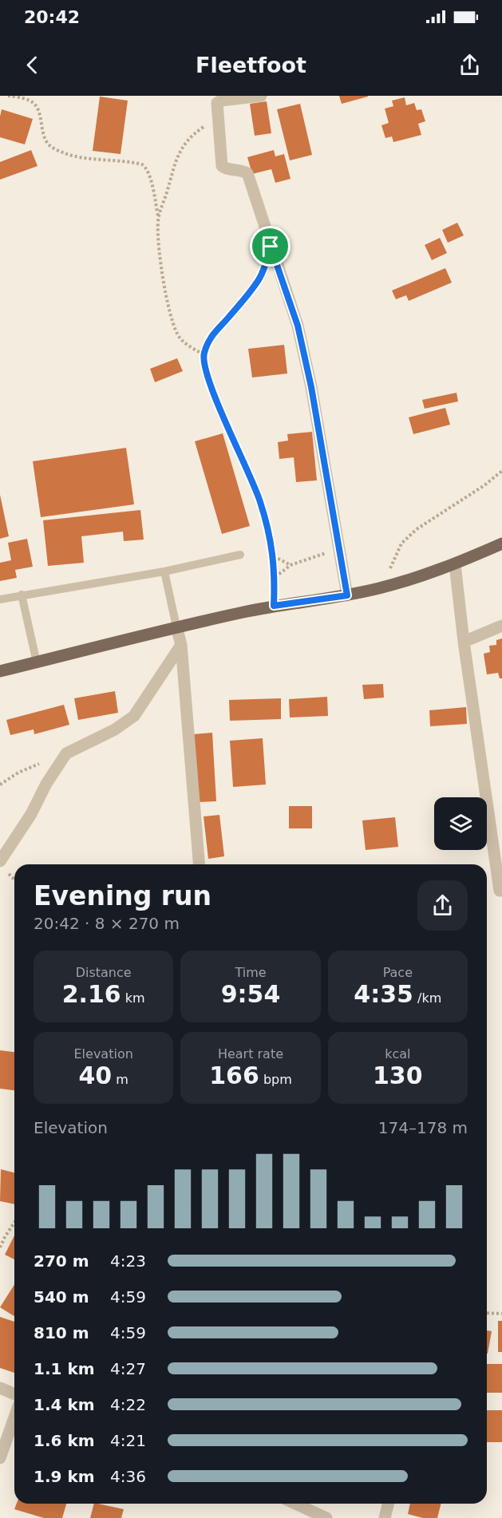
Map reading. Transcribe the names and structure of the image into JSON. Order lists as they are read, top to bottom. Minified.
{"page":{"status":"20:42","header":"Fleetfoot","heading":["Evening run","20:42 · 8 × 270 m"],"stats":[["Distance","2.16 km"],["Time","9:54"],["Pace","4:35 /km"],["Elevation","40 m"],["Heart rate","166 bpm"],["kcal","130"]],"chart":["Elevation","174–178 m"],"list":[{"name":"270 m","note":"4:23"},{"name":"540 m","note":"4:59"},{"name":"810 m","note":"4:59"},{"name":"1.1 km","note":"4:27"},{"name":"1.4 km","note":"4:22"},{"name":"1.6 km","note":"4:21"},{"name":"1.9 km","note":"4:36"}]}}
